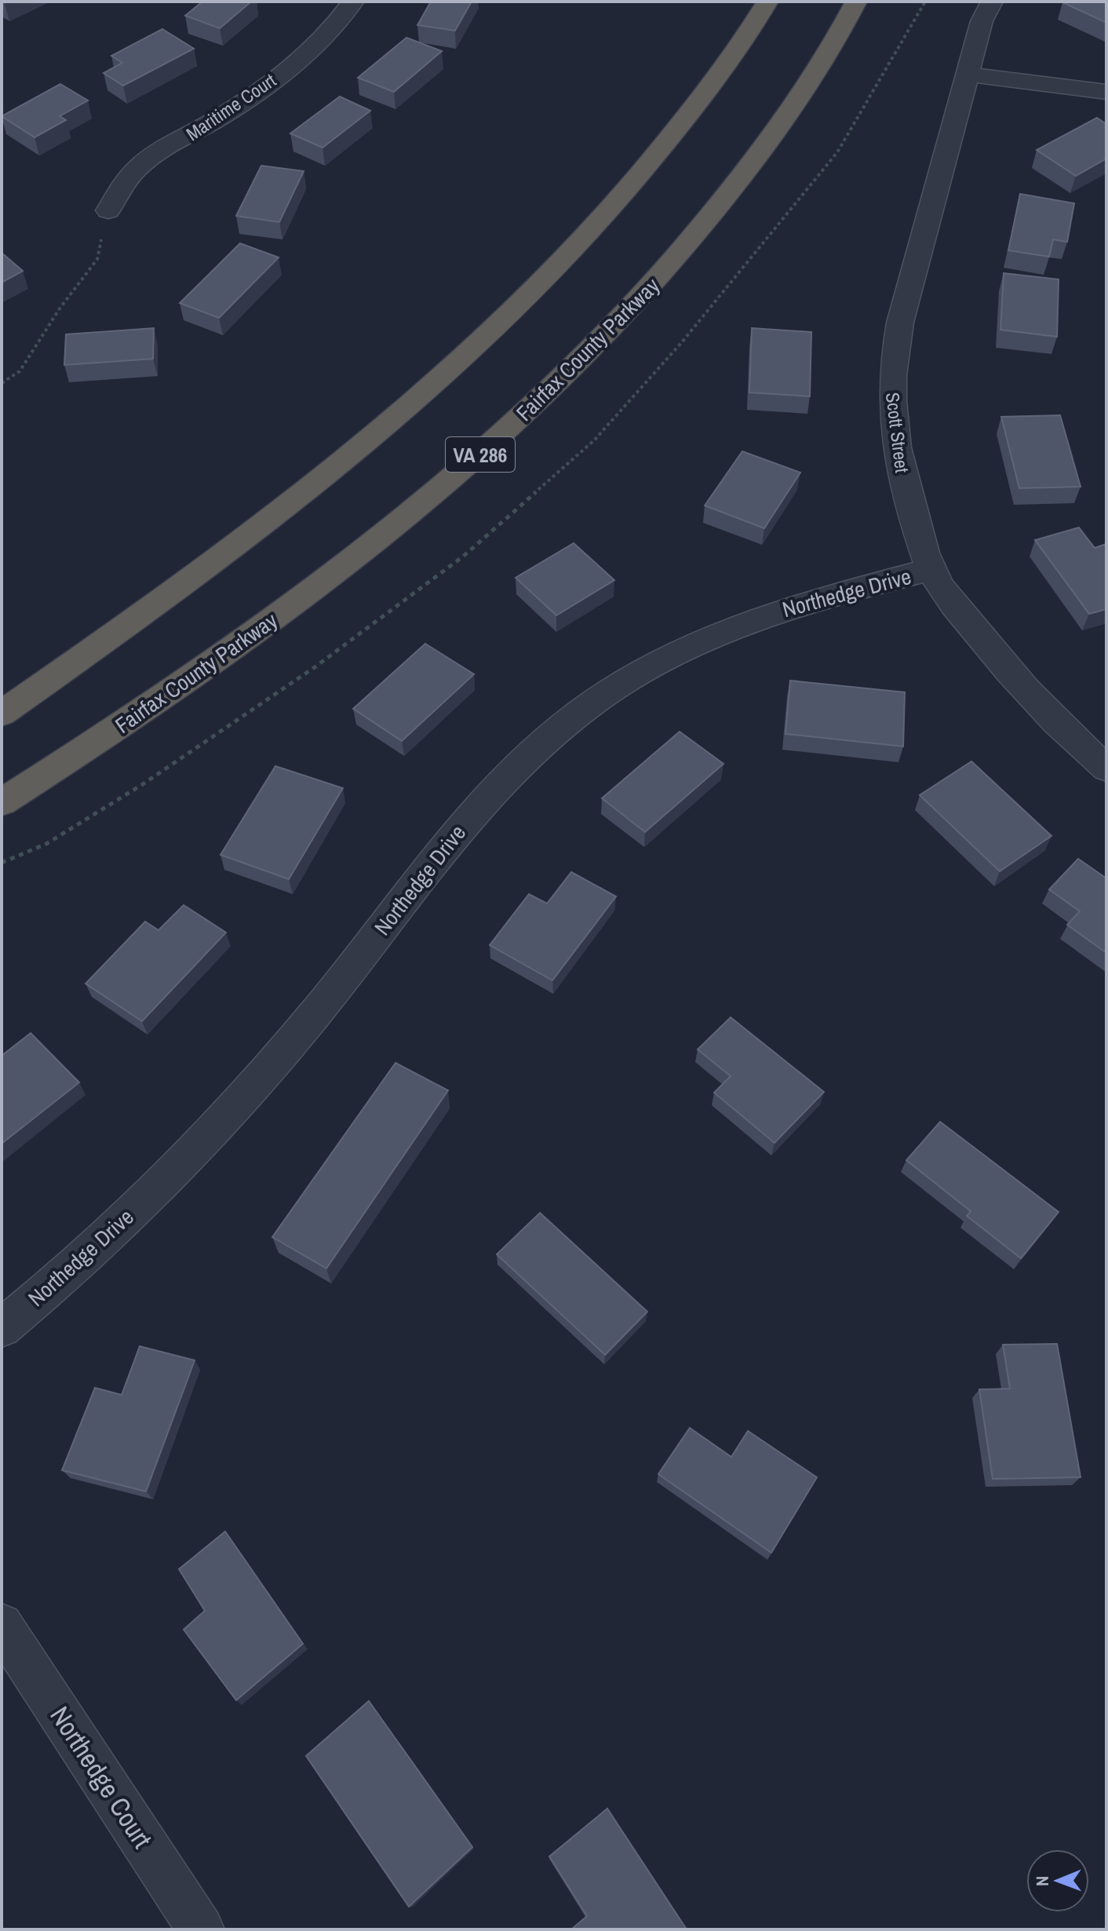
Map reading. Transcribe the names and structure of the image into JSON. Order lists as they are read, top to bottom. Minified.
{"streets":{"highway":["Fairfax County Parkway","VA 286"],"street":["Maritime Court","Scott Street","Northedge Drive","Northedge Court"]},"crossings":[["Scott Street","Northedge Drive"]],"north":"left"}
